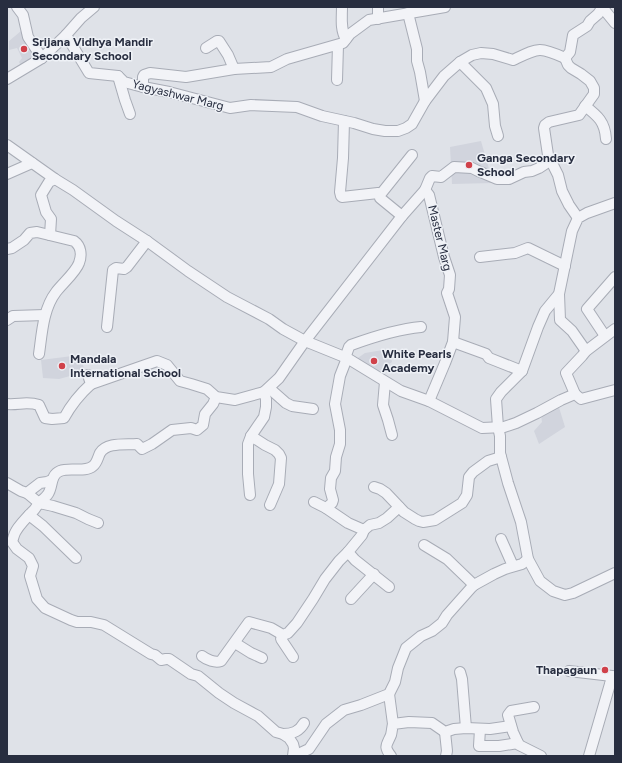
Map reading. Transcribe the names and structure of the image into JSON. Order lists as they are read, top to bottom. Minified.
{"streets":{"street":["Yagyashwar Marg","Master Marg"]},"places":["Srijana Vidhya Mandir Secondary School","Ganga Secondary School","White Pearls Academy","Mandala International School","Thapagaun"]}
